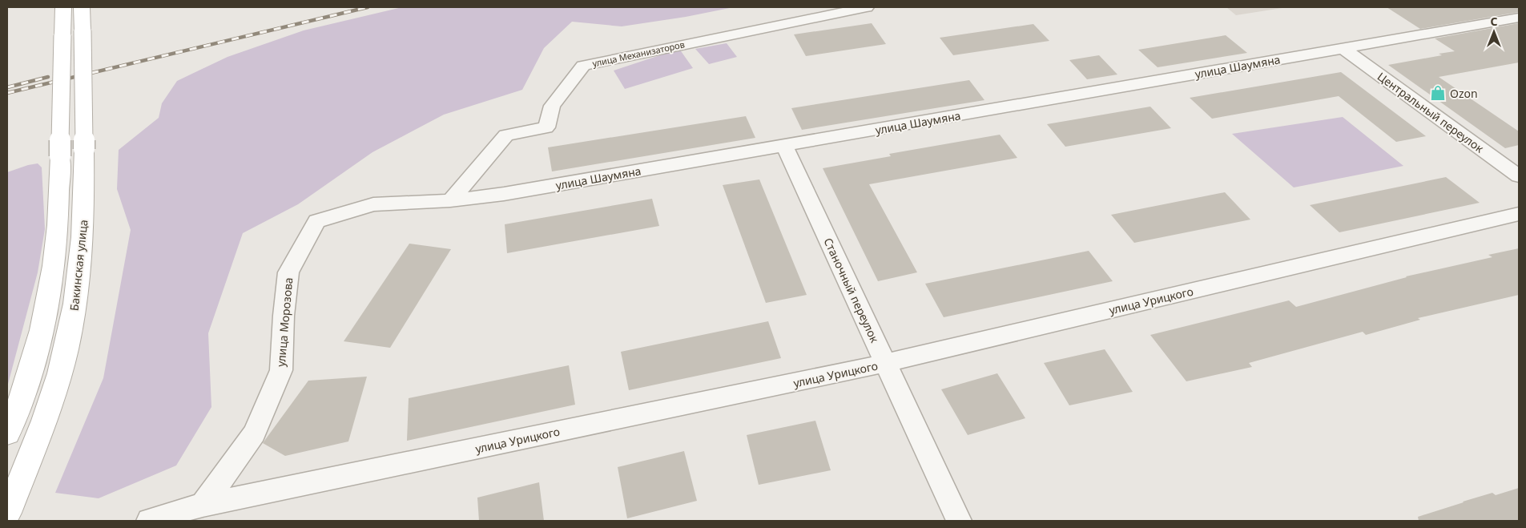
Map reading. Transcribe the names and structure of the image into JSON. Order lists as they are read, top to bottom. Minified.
{"streets":{"main road":["Бакинская улица"],"street":["улица Механизаторов","улица Шаумяна","Центральный переулок","Станочный переулок","улица Урицкого","улица Морозова"]},"crossings":[["улица Механизаторов","улица Шаумяна"],["улица Шаумяна","Центральный переулок"],["улица Шаумяна","Станочный переулок"],["улица Шаумяна","улица Морозова"],["Станочный переулок","улица Урицкого"],["улица Урицкого","улица Морозова"]],"places":{"shop":["Ozon"]},"north":"top"}
